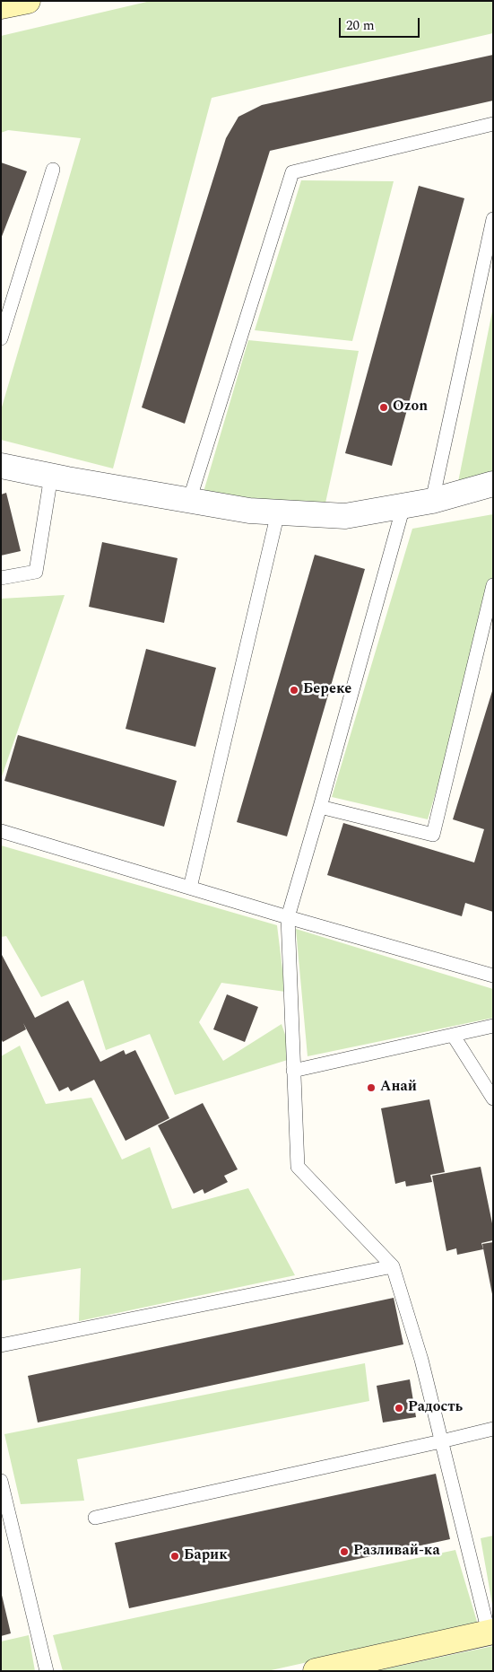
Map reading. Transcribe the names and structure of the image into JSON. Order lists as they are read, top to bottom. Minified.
{"places":["Ozon","Береке","Анай","Радость","Разливай-ка","Барик"],"scale_bar":"20 m"}
